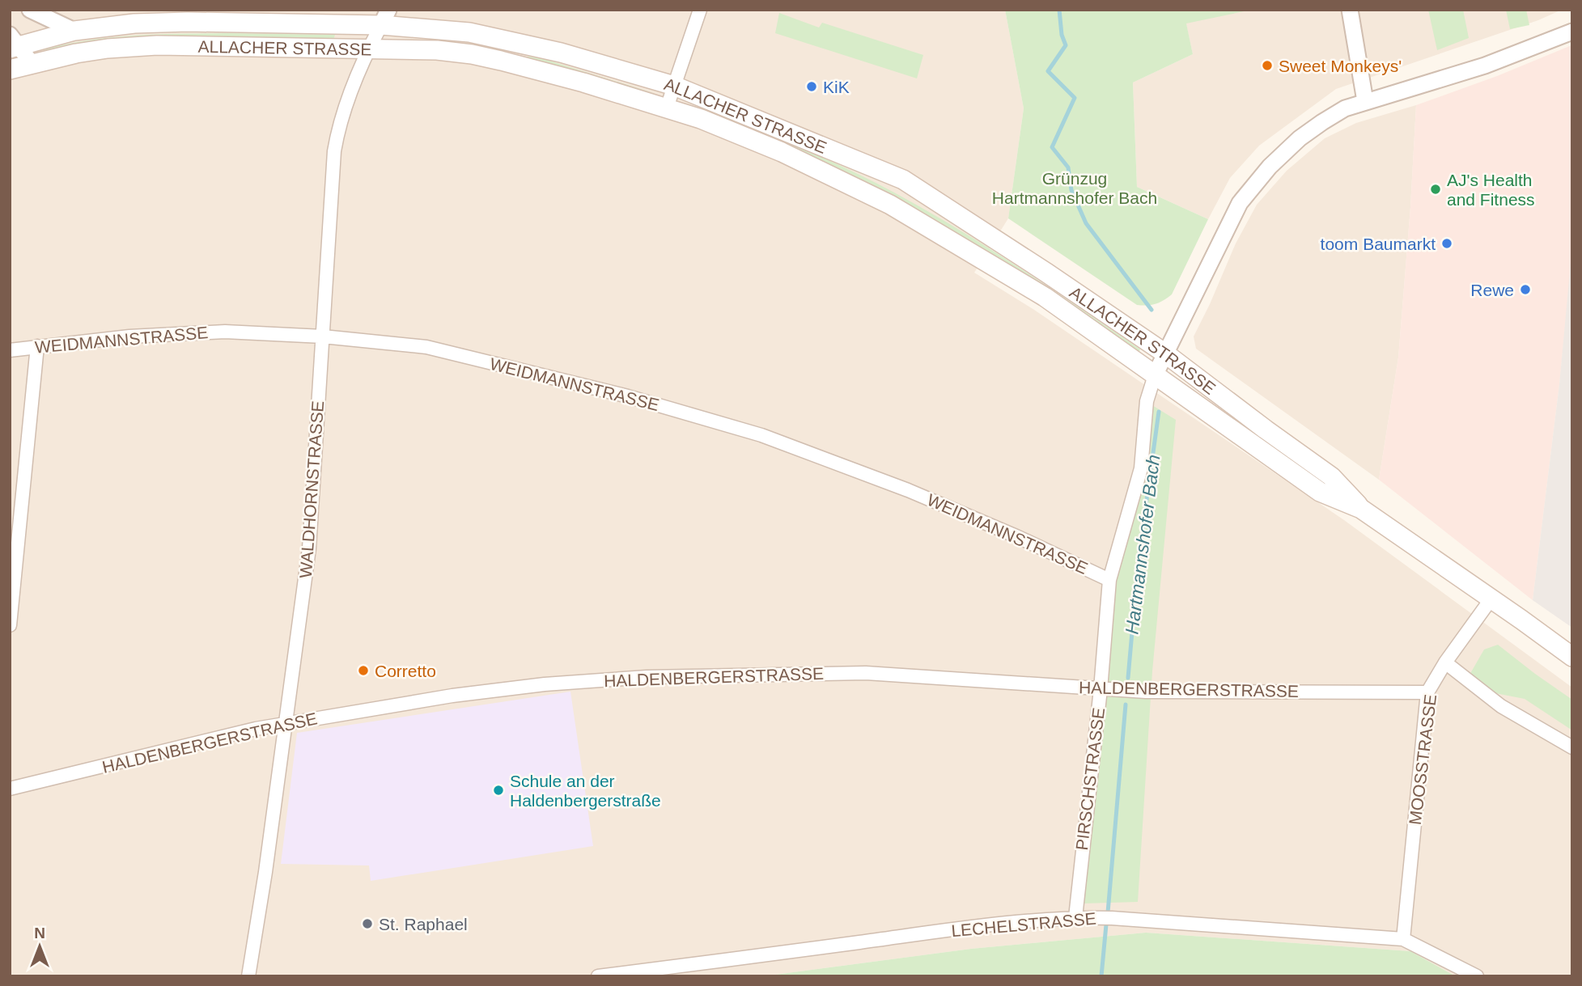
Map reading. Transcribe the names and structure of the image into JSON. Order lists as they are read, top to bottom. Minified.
{"streets":{"main road":["ALLACHER STRASSE"],"street":["WEIDMANNSTRASSE","WALDHORNSTRASSE","HALDENBERGERSTRASSE","MOOSSTRASSE","PIRSCHSTRASSE","LECHELSTRASSE"]},"crossings":[["ALLACHER STRASSE","WALDHORNSTRASSE"],["ALLACHER STRASSE","MOOSSTRASSE"],["ALLACHER STRASSE","PIRSCHSTRASSE"],["WEIDMANNSTRASSE","WALDHORNSTRASSE"],["WEIDMANNSTRASSE","PIRSCHSTRASSE"],["WALDHORNSTRASSE","HALDENBERGERSTRASSE"],["HALDENBERGERSTRASSE","MOOSSTRASSE"],["HALDENBERGERSTRASSE","PIRSCHSTRASSE"],["MOOSSTRASSE","LECHELSTRASSE"],["PIRSCHSTRASSE","LECHELSTRASSE"]],"water":["Hartmannshofer Bach"],"parks":["Grünzug Hartmannshofer Bach"],"places":["Sweet Monkeys'","KiK","AJ's Health and Fitness","toom Baumarkt","Rewe","Corretto","Schule an der Haldenbergerstraße","St. Raphael"],"north":"top"}
